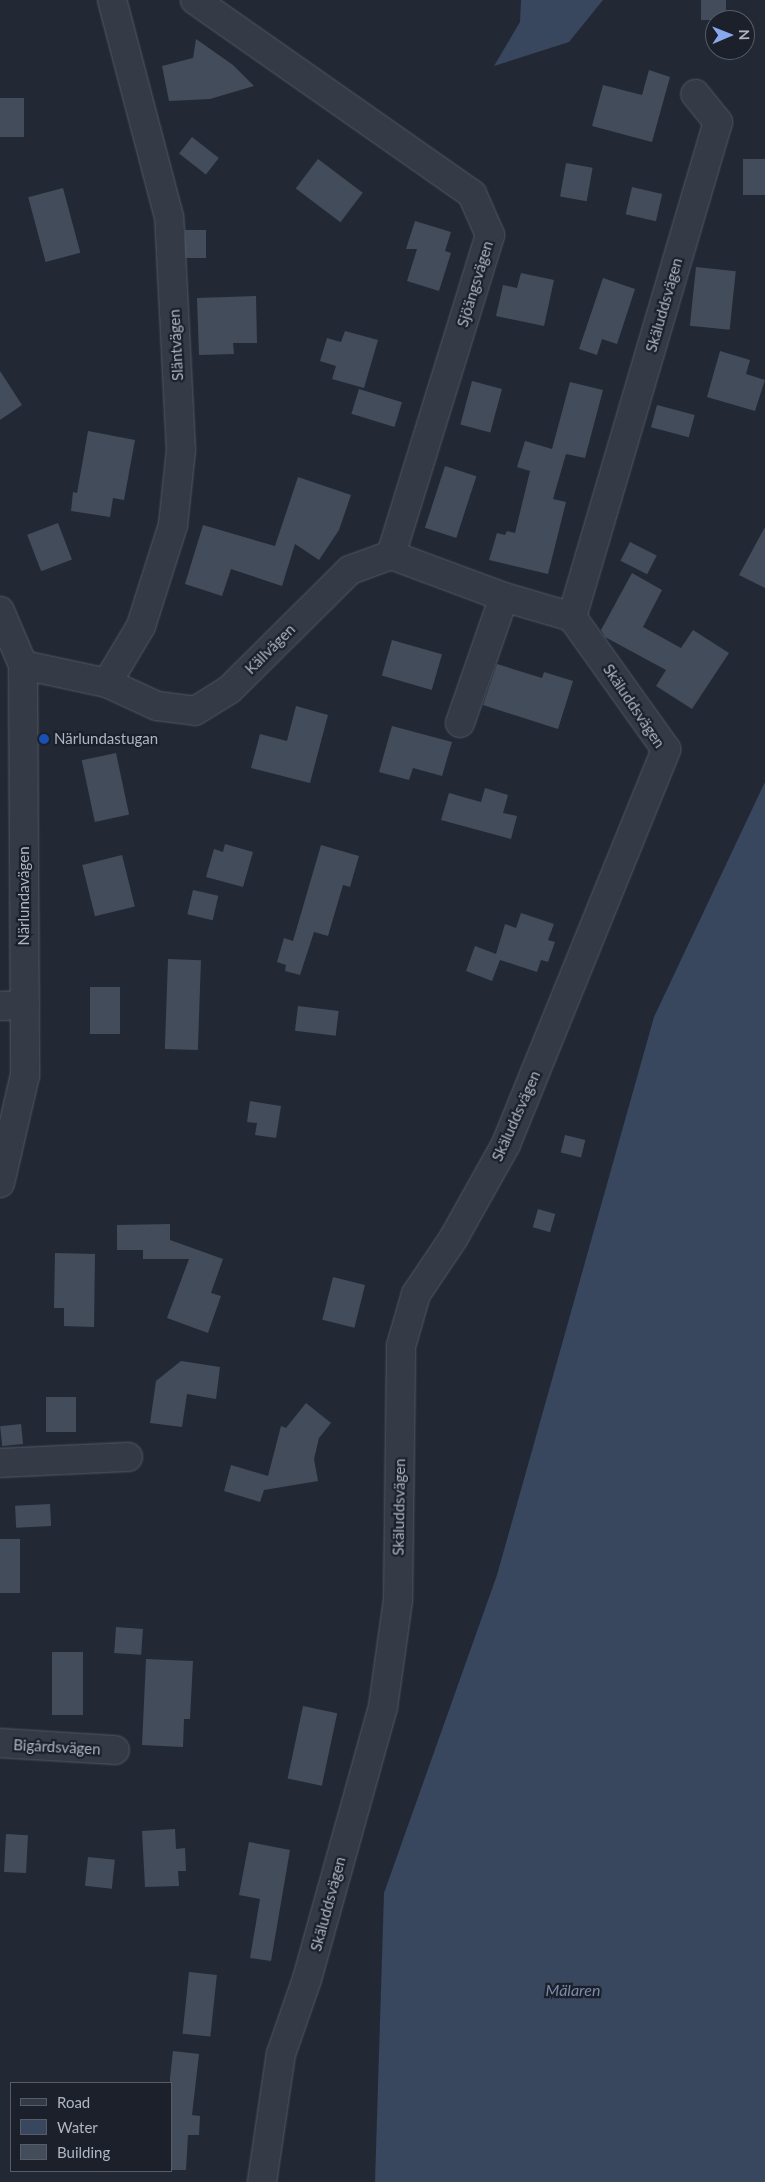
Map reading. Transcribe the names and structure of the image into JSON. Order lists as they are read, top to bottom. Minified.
{"streets":{"street":["Sjöängsvägen","Skäluddsvägen","Släntvägen","Källvägen","Närlundavägen","Bigårdsvägen"]},"crossings":[["Sjöängsvägen","Källvägen"],["Släntvägen","Källvägen"],["Källvägen","Närlundavägen"]],"water":["Mälaren"],"places":["Närlundastugan"],"legend":["Road","Water","Building"],"north":"right"}
